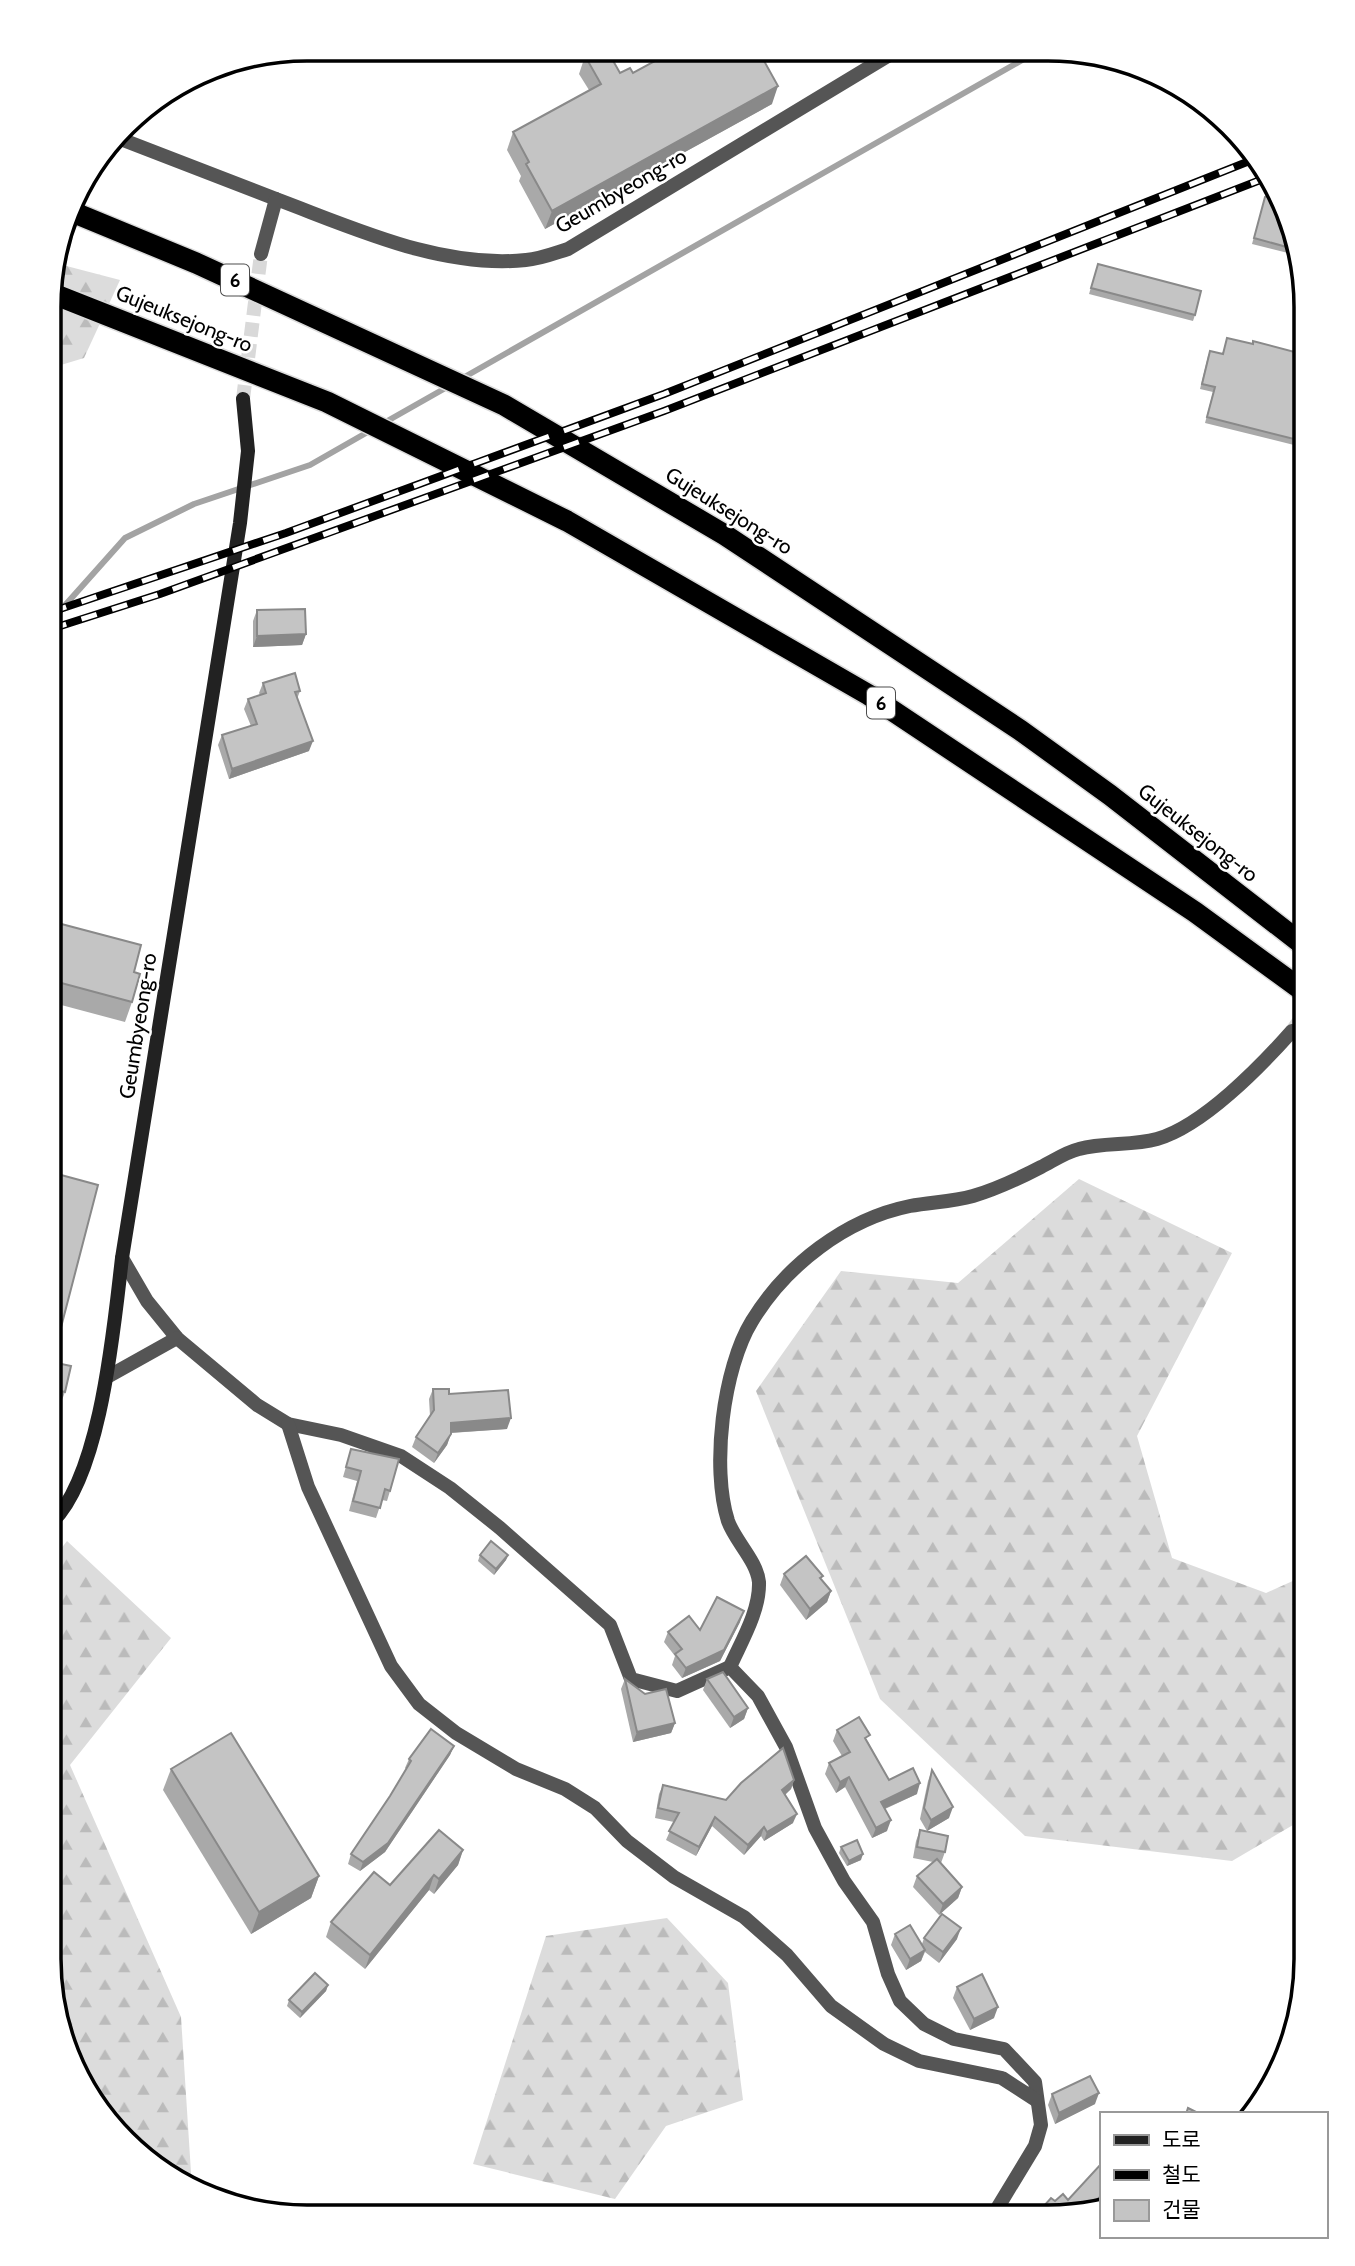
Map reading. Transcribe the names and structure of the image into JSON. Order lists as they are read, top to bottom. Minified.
{"streets":{"highway":["6","Gujeuksejong-ro"],"street":["Geumbyeong-ro"]},"legend":["도로","철도","건물"]}
